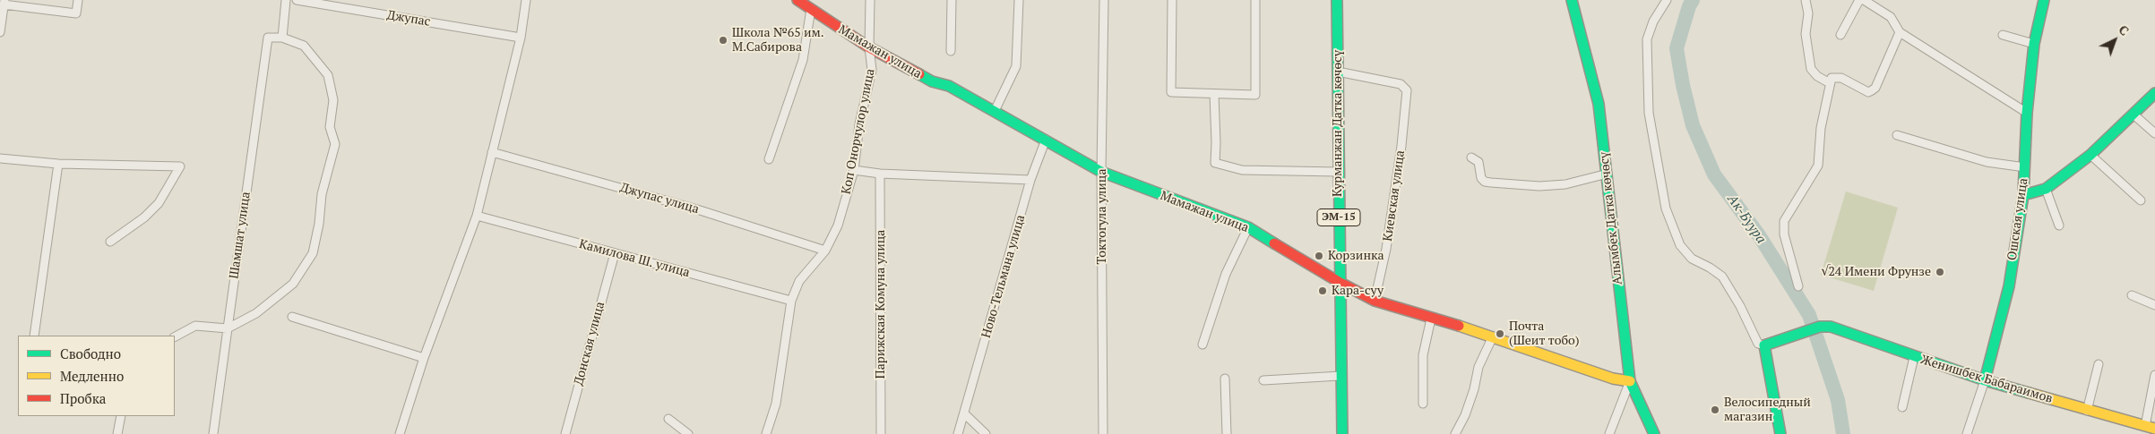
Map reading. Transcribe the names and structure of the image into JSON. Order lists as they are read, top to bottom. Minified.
{"streets":{"street":["Джупас","Мамажан улица","Курманжан Датка көчөсү","Коп Онорчулор улица","Киевская улица","Джупас улица","Токтогула улица","ЭМ-15","Алымбек Датка көчөсү","Ошская улица","Шамшат улица","Камилова Ш. улица","Ново-Тельмана улица","Парижская Комуна улица","Донская улица","Женишбек Бабараимов"]},"crossings":[["Мамажан улица","Курманжан Датка көчөсү"],["Мамажан улица","Коп Онорчулор улица"],["Мамажан улица","Киевская улица"],["Мамажан улица","Токтогула улица"],["Мамажан улица","Алымбек Датка көчөсү"],["Мамажан улица","Ново-Тельмана улица"],["Курманжан Датка көчөсү","Киевская улица"],["Коп Онорчулор улица","Джупас улица"],["Коп Онорчулор улица","Камилова Ш. улица"],["Ошская улица","Женишбек Бабараимов"],["Камилова Ш. улица","Донская улица"]],"water":["Ак-Буура"],"places":["Школа №65 им. М.Сабирова","Корзинка","√24 Имени Фрунзе","Кара-суу","Почта (Шеит тобо)","Велосипедный магазин"],"legend":["Свободно","Медленно","Пробка"],"north":"top right"}
